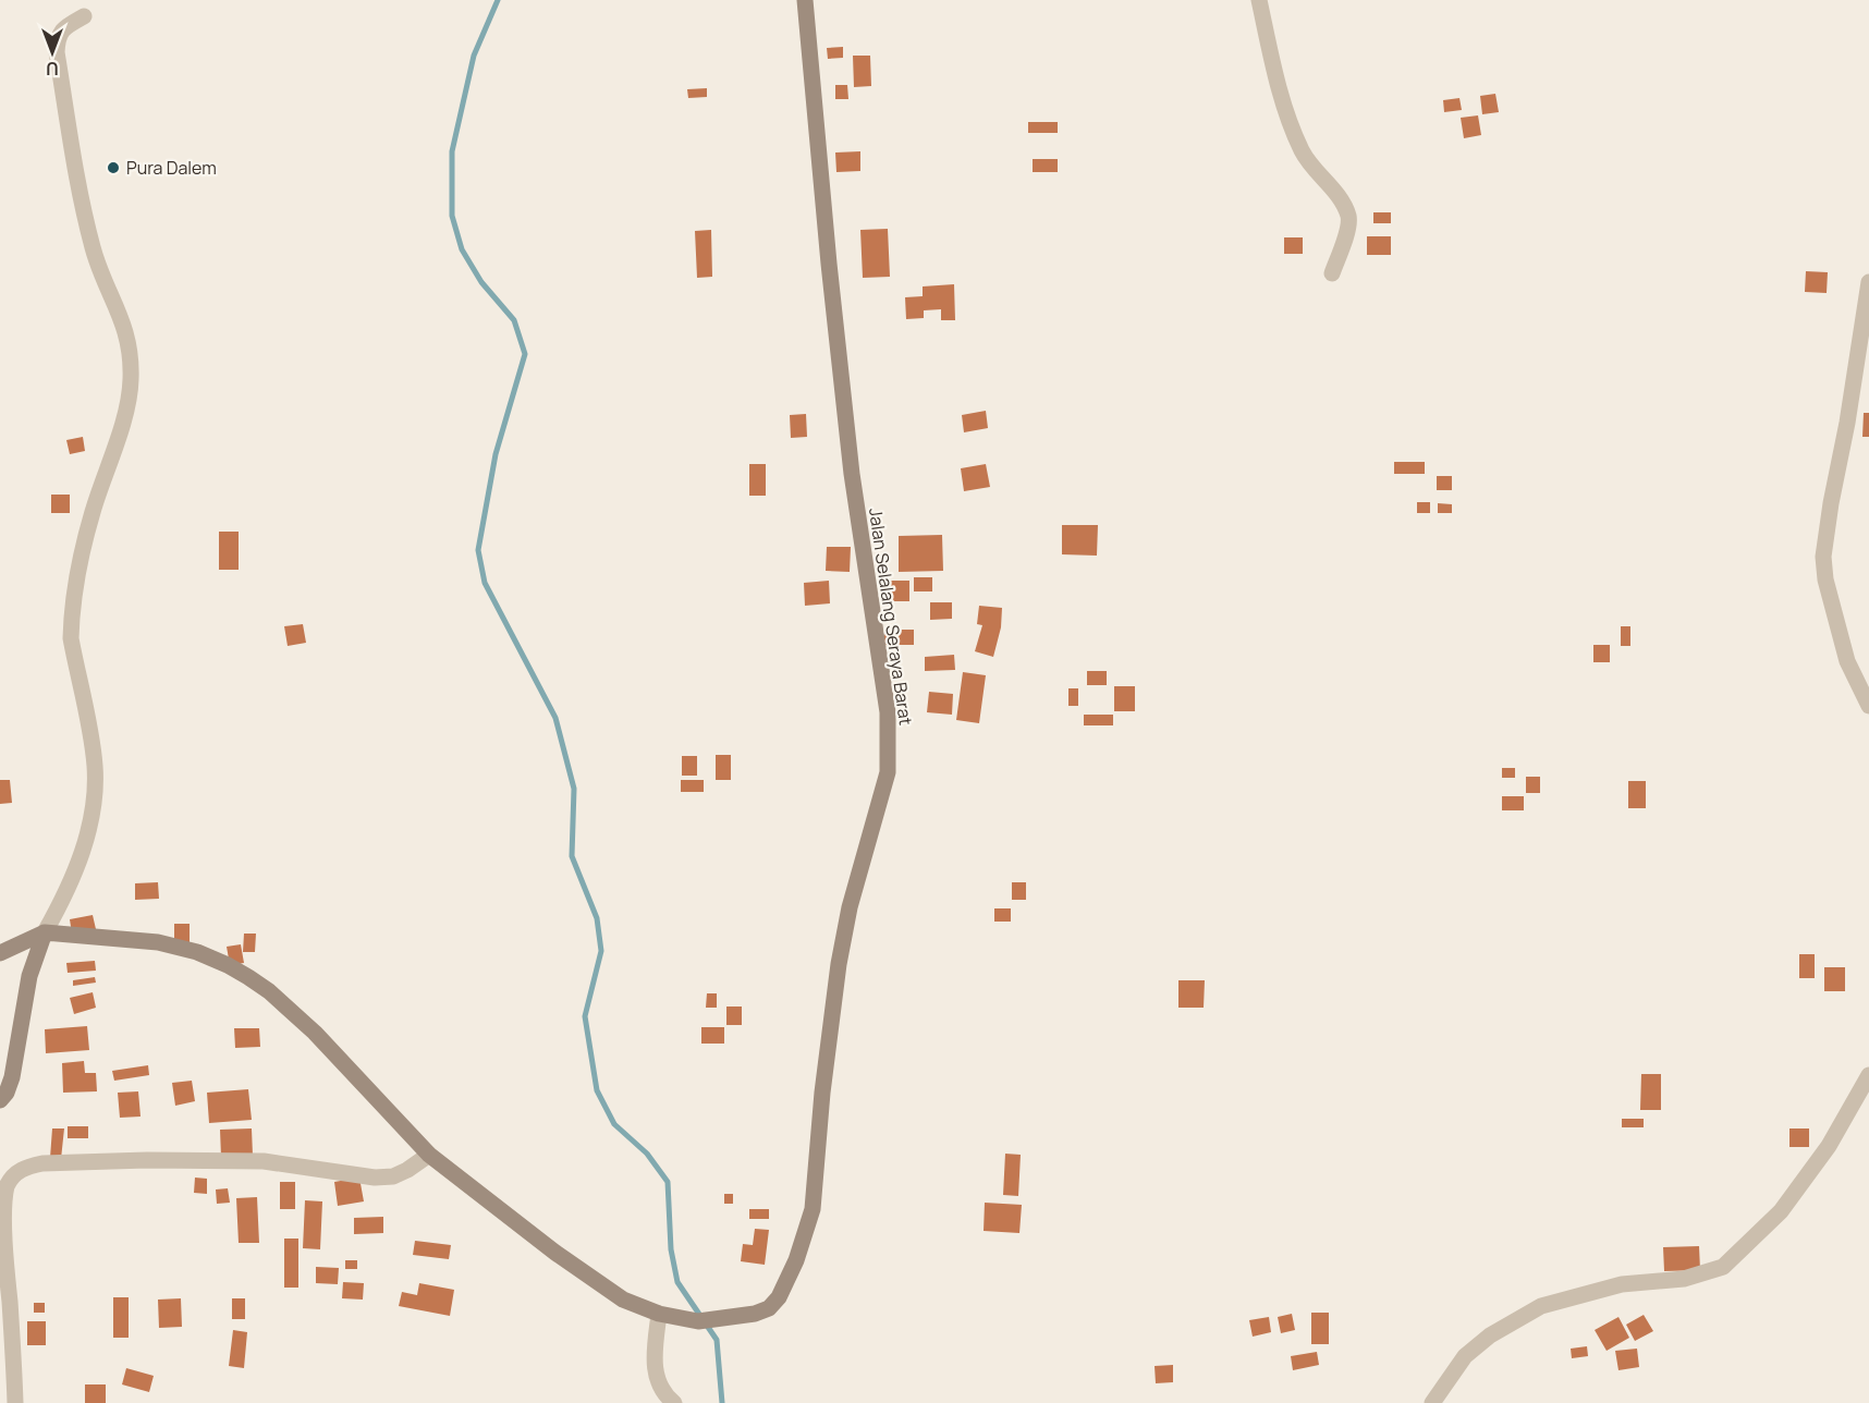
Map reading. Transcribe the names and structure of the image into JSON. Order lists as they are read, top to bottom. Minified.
{"streets":{"street":["Jalan Selalang Seraya Barat"]},"places":["Pura Dalem"],"north":"bottom"}
